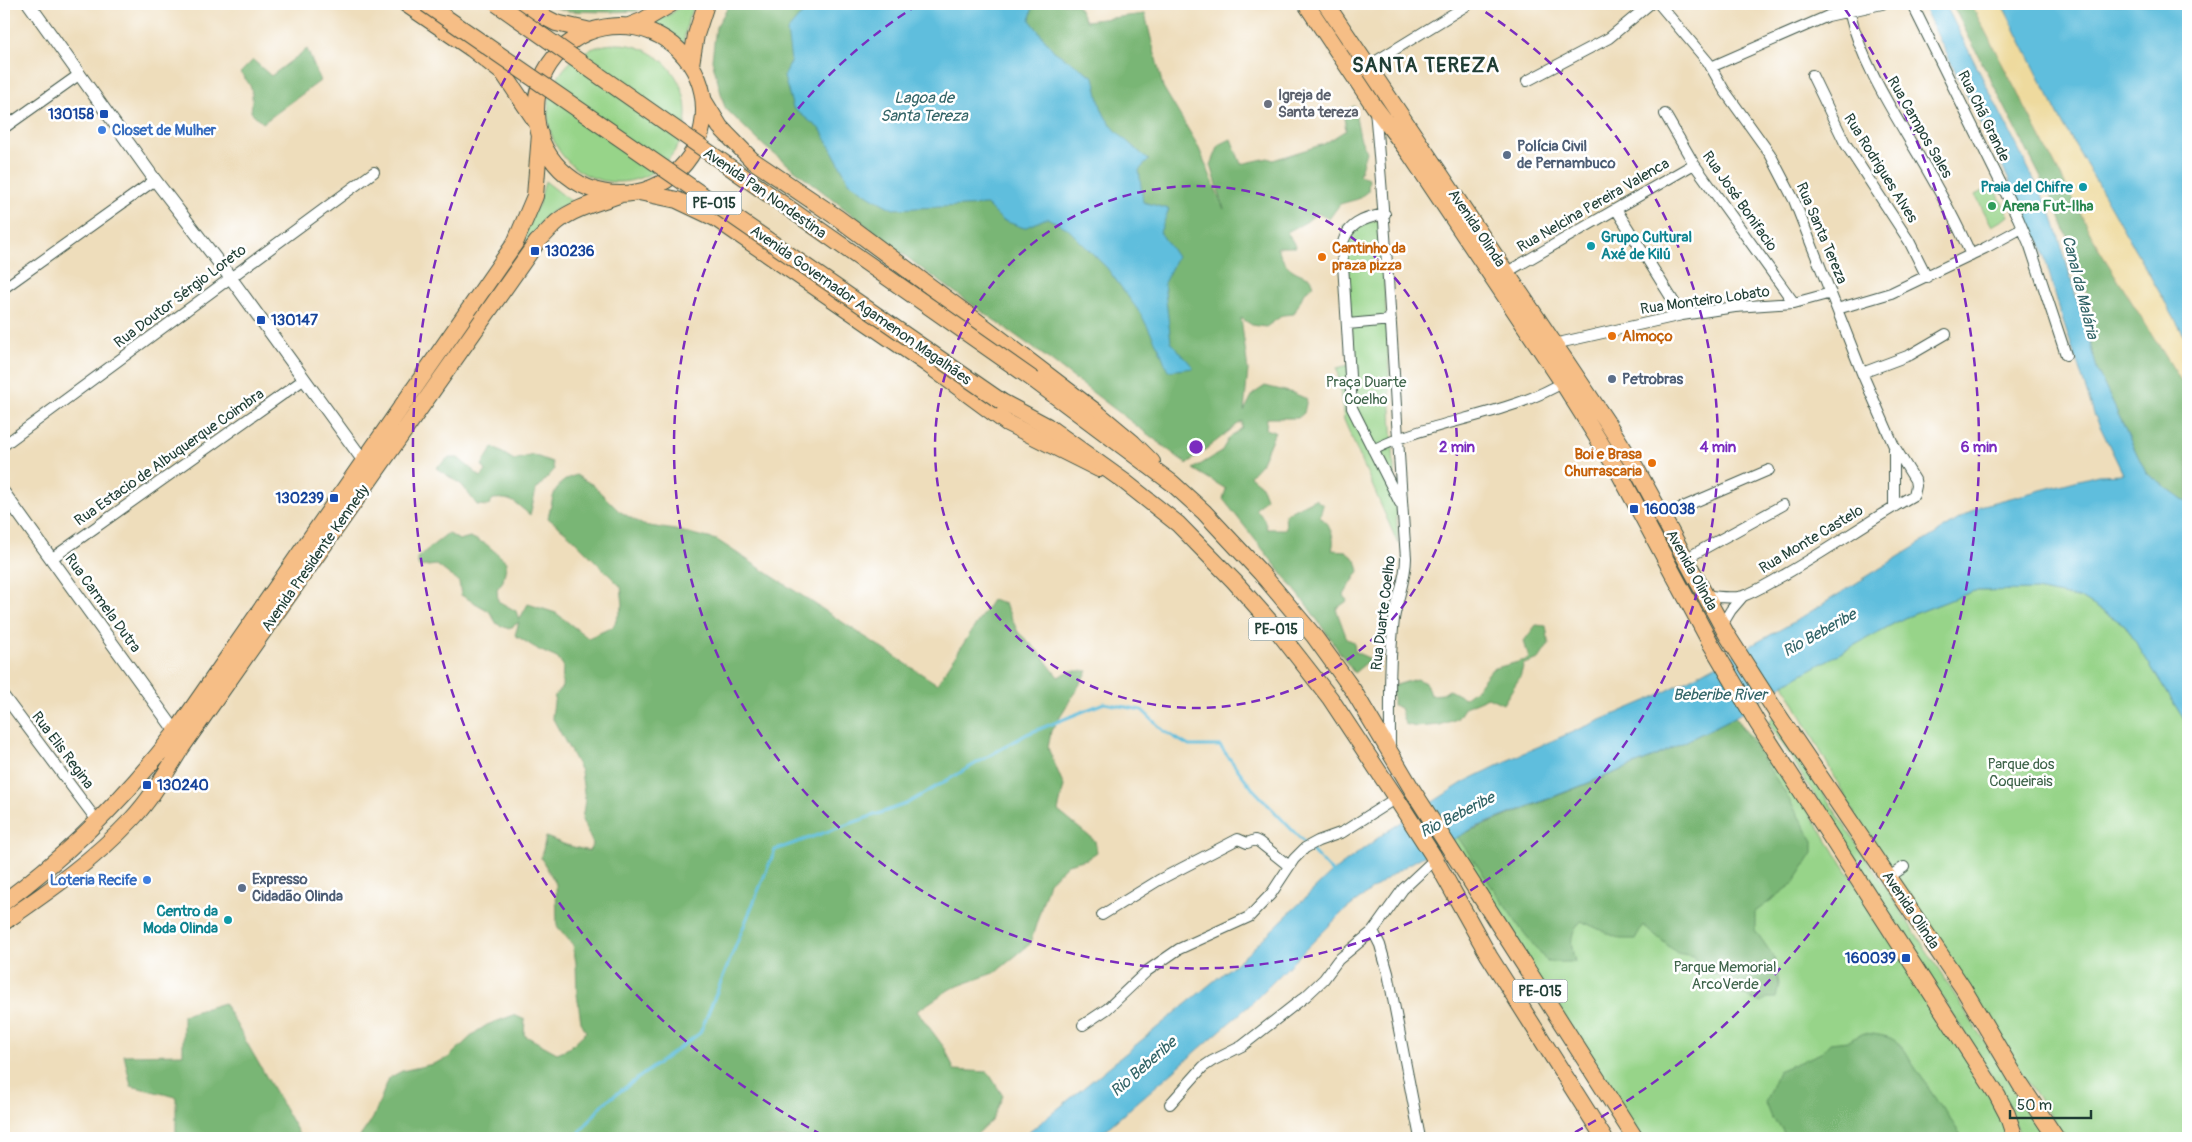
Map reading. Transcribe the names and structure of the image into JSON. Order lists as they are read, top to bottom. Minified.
{"streets":{"main road":["Avenida Pan Nordestina","PE-015","Avenida Olinda","Avenida Governador Agamenon Magalhães","Avenida Presidente Kennedy"],"street":["Rua Chã Grande","Rua Campos Sales","Rua Rodrigues Alves","Rua José Bonifacio","Rua Nelcina Pereira Valenca","Rua Santa Tereza","Rua Doutor Sérgio Loreto","Rua Monteiro Lobato","Rua Estacio de Albuquerque Coimbra","Rua Monte Castelo","Rua Carmela Dutra","Rua Duarte Coelho","Rua Elis Regina"]},"crossings":[["Avenida Pan Nordestina","PE-015"],["Rua José Bonifacio","Rua Nelcina Pereira Valenca"],["Rua José Bonifacio","Rua Monteiro Lobato"],["PE-015","Rua Duarte Coelho"],["Rua Nelcina Pereira Valenca","Avenida Olinda"],["Avenida Olinda","Rua Monteiro Lobato"],["Avenida Olinda","Rua Monte Castelo"],["Avenida Olinda","Rua Duarte Coelho"],["Rua Santa Tereza","Rua Monteiro Lobato"],["Rua Santa Tereza","Rua Monte Castelo"],["Avenida Governador Agamenon Magalhães","Avenida Presidente Kennedy"],["Rua Estacio de Albuquerque Coimbra","Rua Carmela Dutra"],["Avenida Presidente Kennedy","Rua Carmela Dutra"],["Avenida Presidente Kennedy","Rua Elis Regina"]],"districts":["SANTA TEREZA"],"water":["Lagoa de Santa Tereza","Canal da Malária","Rio Beberibe","Beberibe River"],"parks":["Praça Duarte Coelho","Parque dos Coqueirais","Parque Memorial ArcoVerde"],"places":{"other":["Igreja de Santa tereza","Closet de Mulher","Polícia Civil de Pernambuco","Praia del Chifre","Arena Fut-Ilha","Grupo Cultural Axé de Kilú","Cantinho da praza pizza","Almoço","Petrobras","Boi e Brasa Churrascaria","Loteria Recife","Expresso Cidadão Olinda","Centro da Moda Olinda"],"transit":["130158","130236","130147","130239","160038","130240","160039"]},"scale_bar":"50 m","rings":["2 min","4 min","6 min"]}
